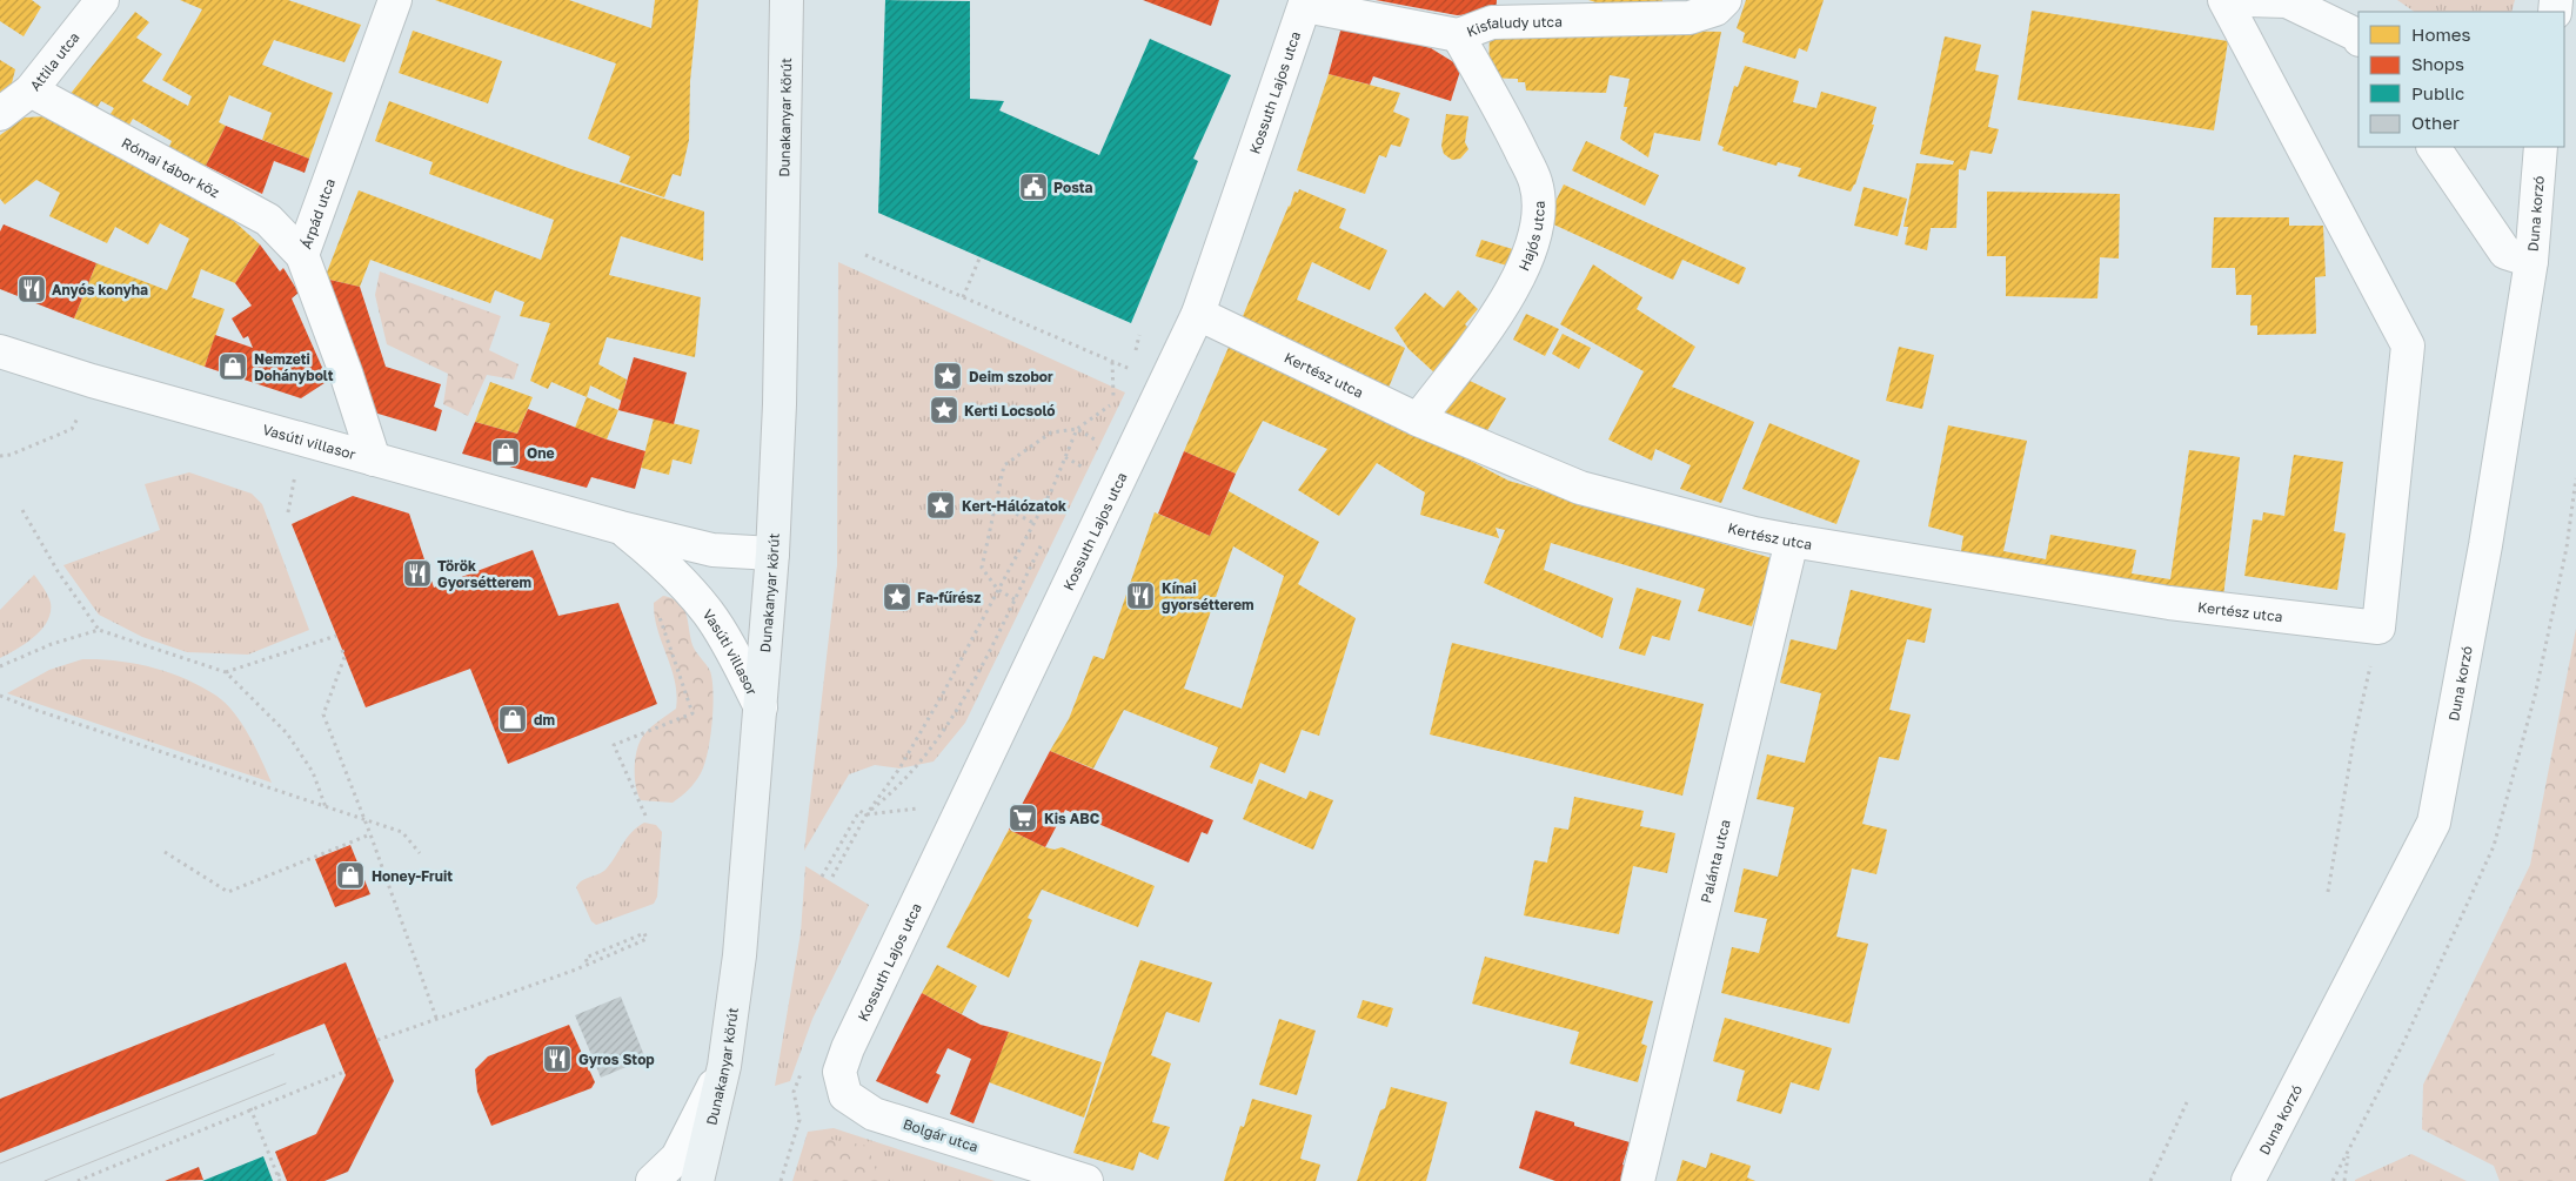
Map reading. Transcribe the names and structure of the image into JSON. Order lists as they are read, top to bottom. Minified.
{"streets":{"main road":["Dunakanyar körút"],"street":["Kisfaludy utca","Attila utca","Kossuth Lajos utca","Római tábor köz","Árpád utca","Duna korzó","Hajós utca","Kertész utca","Vasúti villasor","Palánta utca","Bolgár utca"]},"crossings":[["Kisfaludy utca","Kossuth Lajos utca"],["Kisfaludy utca","Hajós utca"],["Attila utca","Római tábor köz"],["Kossuth Lajos utca","Kertész utca"],["Kossuth Lajos utca","Bolgár utca"],["Dunakanyar körút","Vasúti villasor"],["Római tábor köz","Árpád utca"],["Árpád utca","Vasúti villasor"],["Hajós utca","Kertész utca"],["Kertész utca","Palánta utca"]],"places":{"public building":["Posta"],"restaurant":["Anyós konyha","Török Gyorsétterem","Kínai gyorsétterem","Gyros Stop"],"shop":["Nemzeti Dohánybolt","One","dm","Honey-Fruit"],"place":["Deim szobor","Kerti Locsoló","Kert-Hálózatok","Fa-fűrész"],"supermarket":["Kis ABC"]},"legend":["Homes","Shops","Public","Other"]}
